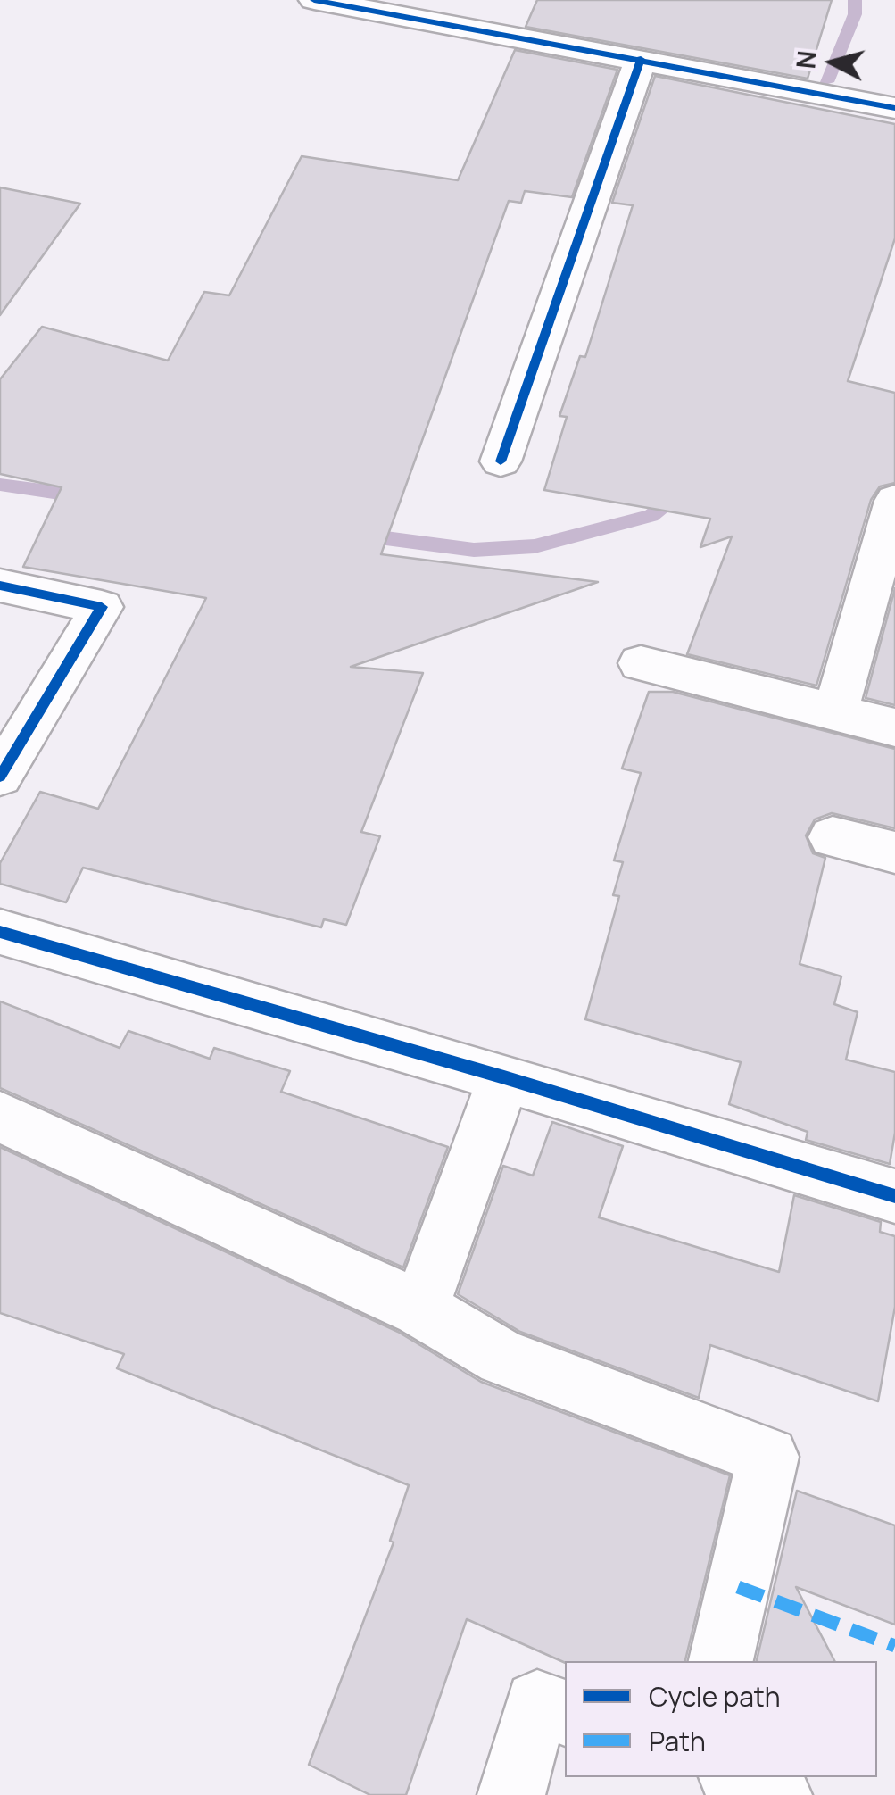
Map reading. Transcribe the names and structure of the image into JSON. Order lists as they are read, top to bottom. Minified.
{"legend":["Cycle path","Path"],"north":"left"}
